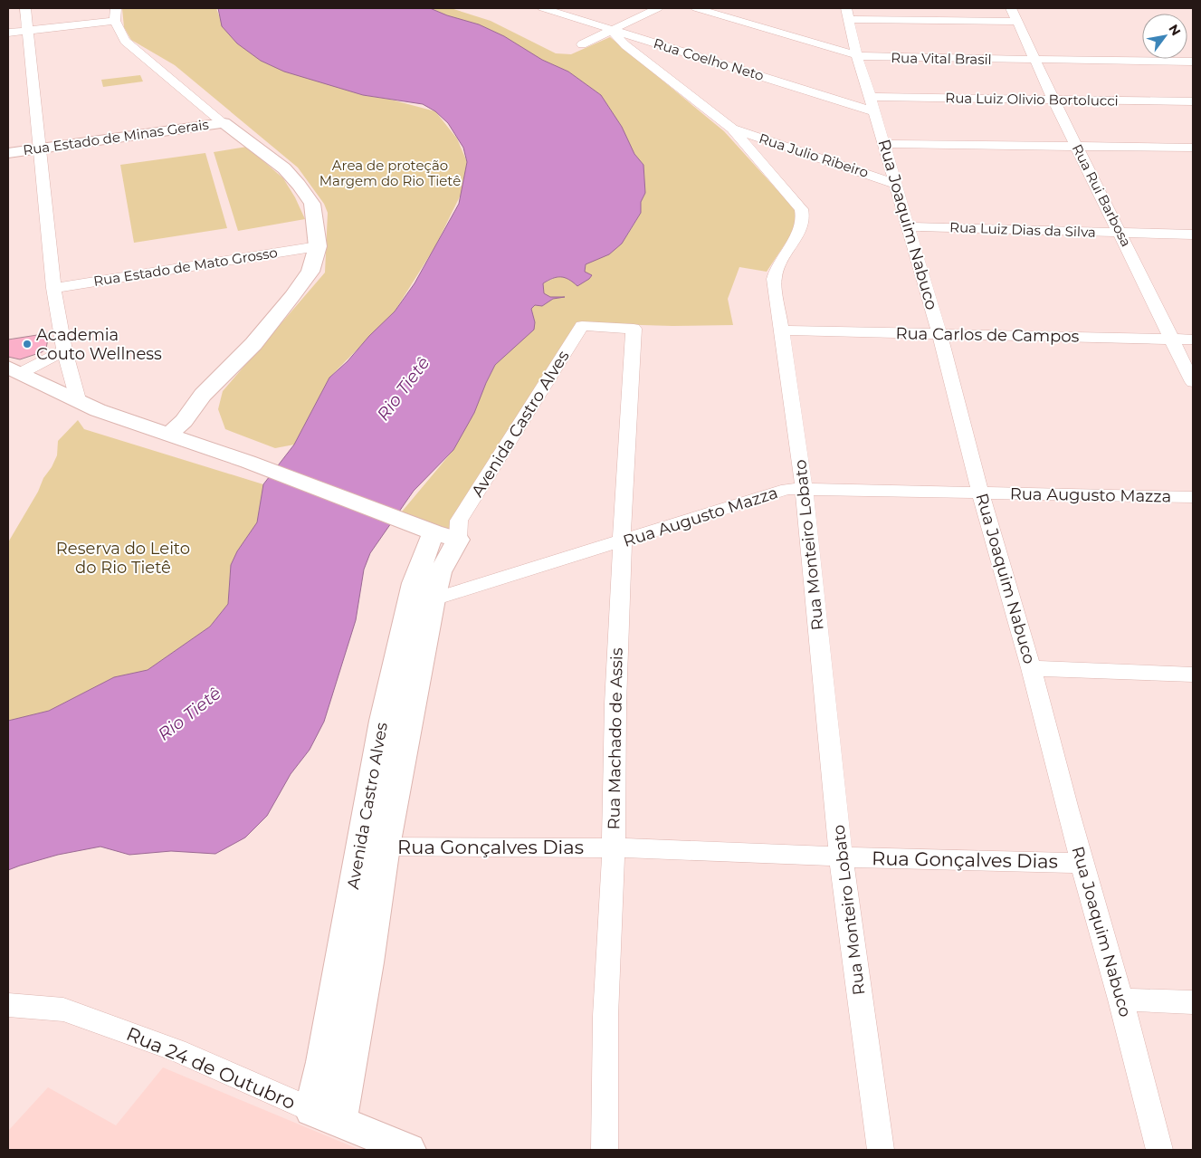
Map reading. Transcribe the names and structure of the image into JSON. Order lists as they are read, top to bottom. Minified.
{"streets":{"street":["Rua Vital Brasil","Rua Coelho Neto","Rua Luiz Olivio Bortolucci","Rua Estado de Minas Gerais","Rua Julio Ribeiro","Rua Rui Barbosa","Rua Joaquim Nabuco","Rua Luiz Dias da Silva","Rua Estado de Mato Grosso","Rua Carlos de Campos","Avenida Castro Alves","Rua Augusto Mazza","Rua Monteiro Lobato","Rua Machado de Assis","Rua Gonçalves Dias","Rua 24 de Outubro"]},"crossings":[["Rua Vital Brasil","Rua Rui Barbosa"],["Rua Vital Brasil","Rua Joaquim Nabuco"],["Rua Coelho Neto","Rua Luiz Olivio Bortolucci"],["Rua Coelho Neto","Rua Joaquim Nabuco"],["Rua Coelho Neto","Rua Monteiro Lobato"],["Rua Luiz Olivio Bortolucci","Rua Rui Barbosa"],["Rua Luiz Olivio Bortolucci","Rua Joaquim Nabuco"],["Rua Julio Ribeiro","Rua Joaquim Nabuco"],["Rua Julio Ribeiro","Rua Monteiro Lobato"],["Rua Rui Barbosa","Rua Luiz Dias da Silva"],["Rua Rui Barbosa","Rua Carlos de Campos"],["Rua Joaquim Nabuco","Rua Luiz Dias da Silva"],["Rua Joaquim Nabuco","Rua Carlos de Campos"],["Rua Joaquim Nabuco","Rua Augusto Mazza"],["Rua Joaquim Nabuco","Rua Gonçalves Dias"],["Rua Carlos de Campos","Rua Monteiro Lobato"],["Avenida Castro Alves","Rua Augusto Mazza"],["Avenida Castro Alves","Rua Machado de Assis"],["Avenida Castro Alves","Rua Gonçalves Dias"],["Avenida Castro Alves","Rua 24 de Outubro"],["Rua Augusto Mazza","Rua Monteiro Lobato"],["Rua Augusto Mazza","Rua Machado de Assis"],["Rua Monteiro Lobato","Rua Gonçalves Dias"],["Rua Machado de Assis","Rua Gonçalves Dias"]],"water":["Rio Tietê"],"parks":["Area de proteção Margem do Rio Tietê","Reserva do Leito do Rio Tietê"],"places":["Academia Couto Wellness"],"north":"top right"}
